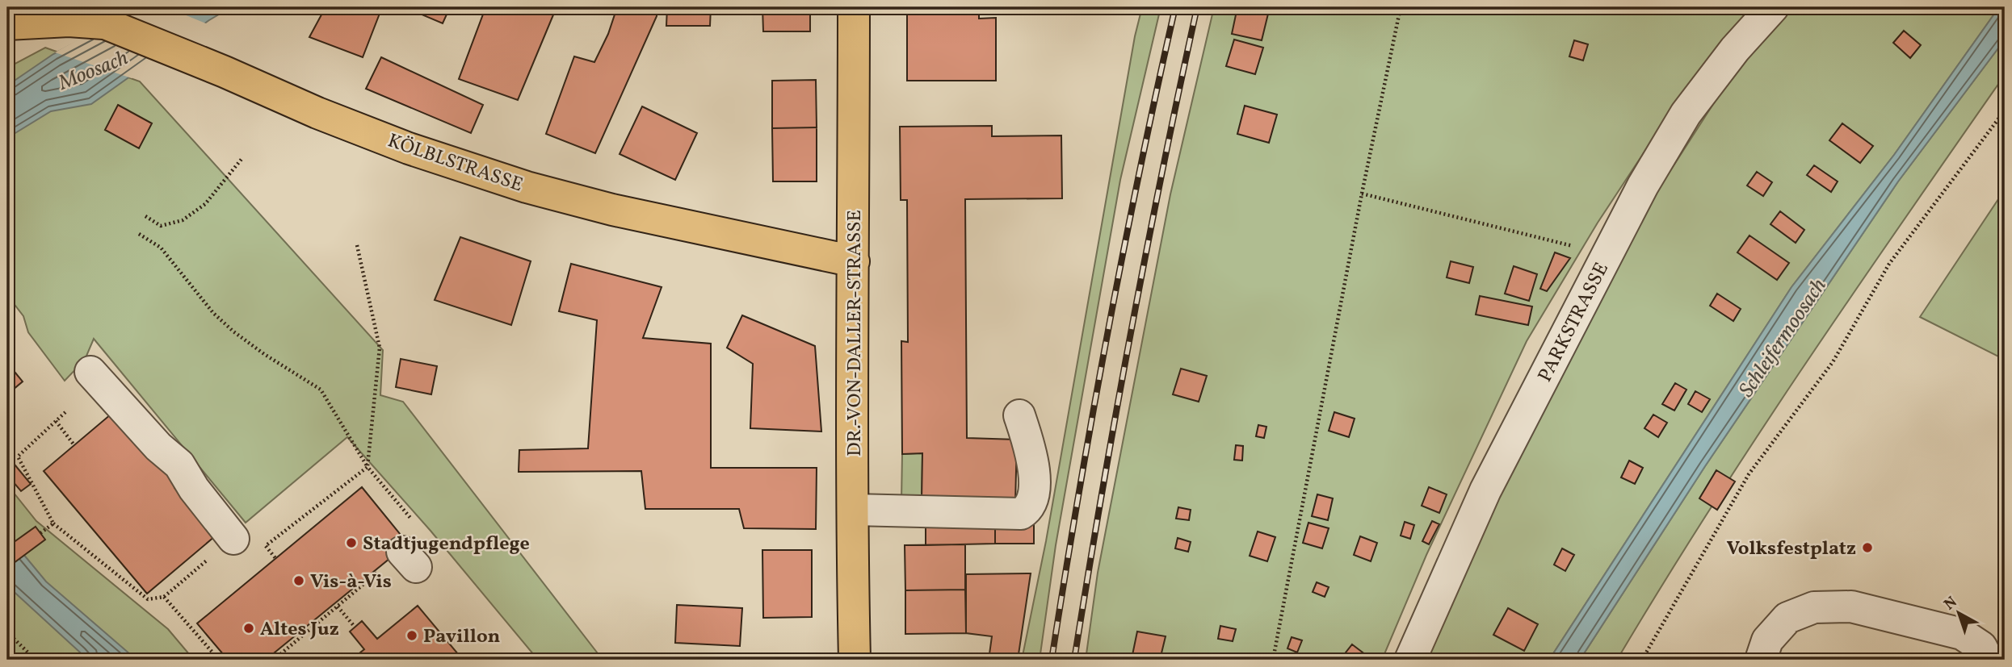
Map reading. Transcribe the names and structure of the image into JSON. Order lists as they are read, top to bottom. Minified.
{"streets":{"main road":["KÖLBLSTRASSE","DR.-VON-DALLER-STRASSE"],"street":["PARKSTRASSE"]},"crossings":[["KÖLBLSTRASSE","DR.-VON-DALLER-STRASSE"]],"water":["Moosach","Schleifermoosach"],"places":["Stadtjugendpflege","Volksfestplatz","Vis-à-Vis","Altes Juz","Pavillon"],"north":"top left"}
